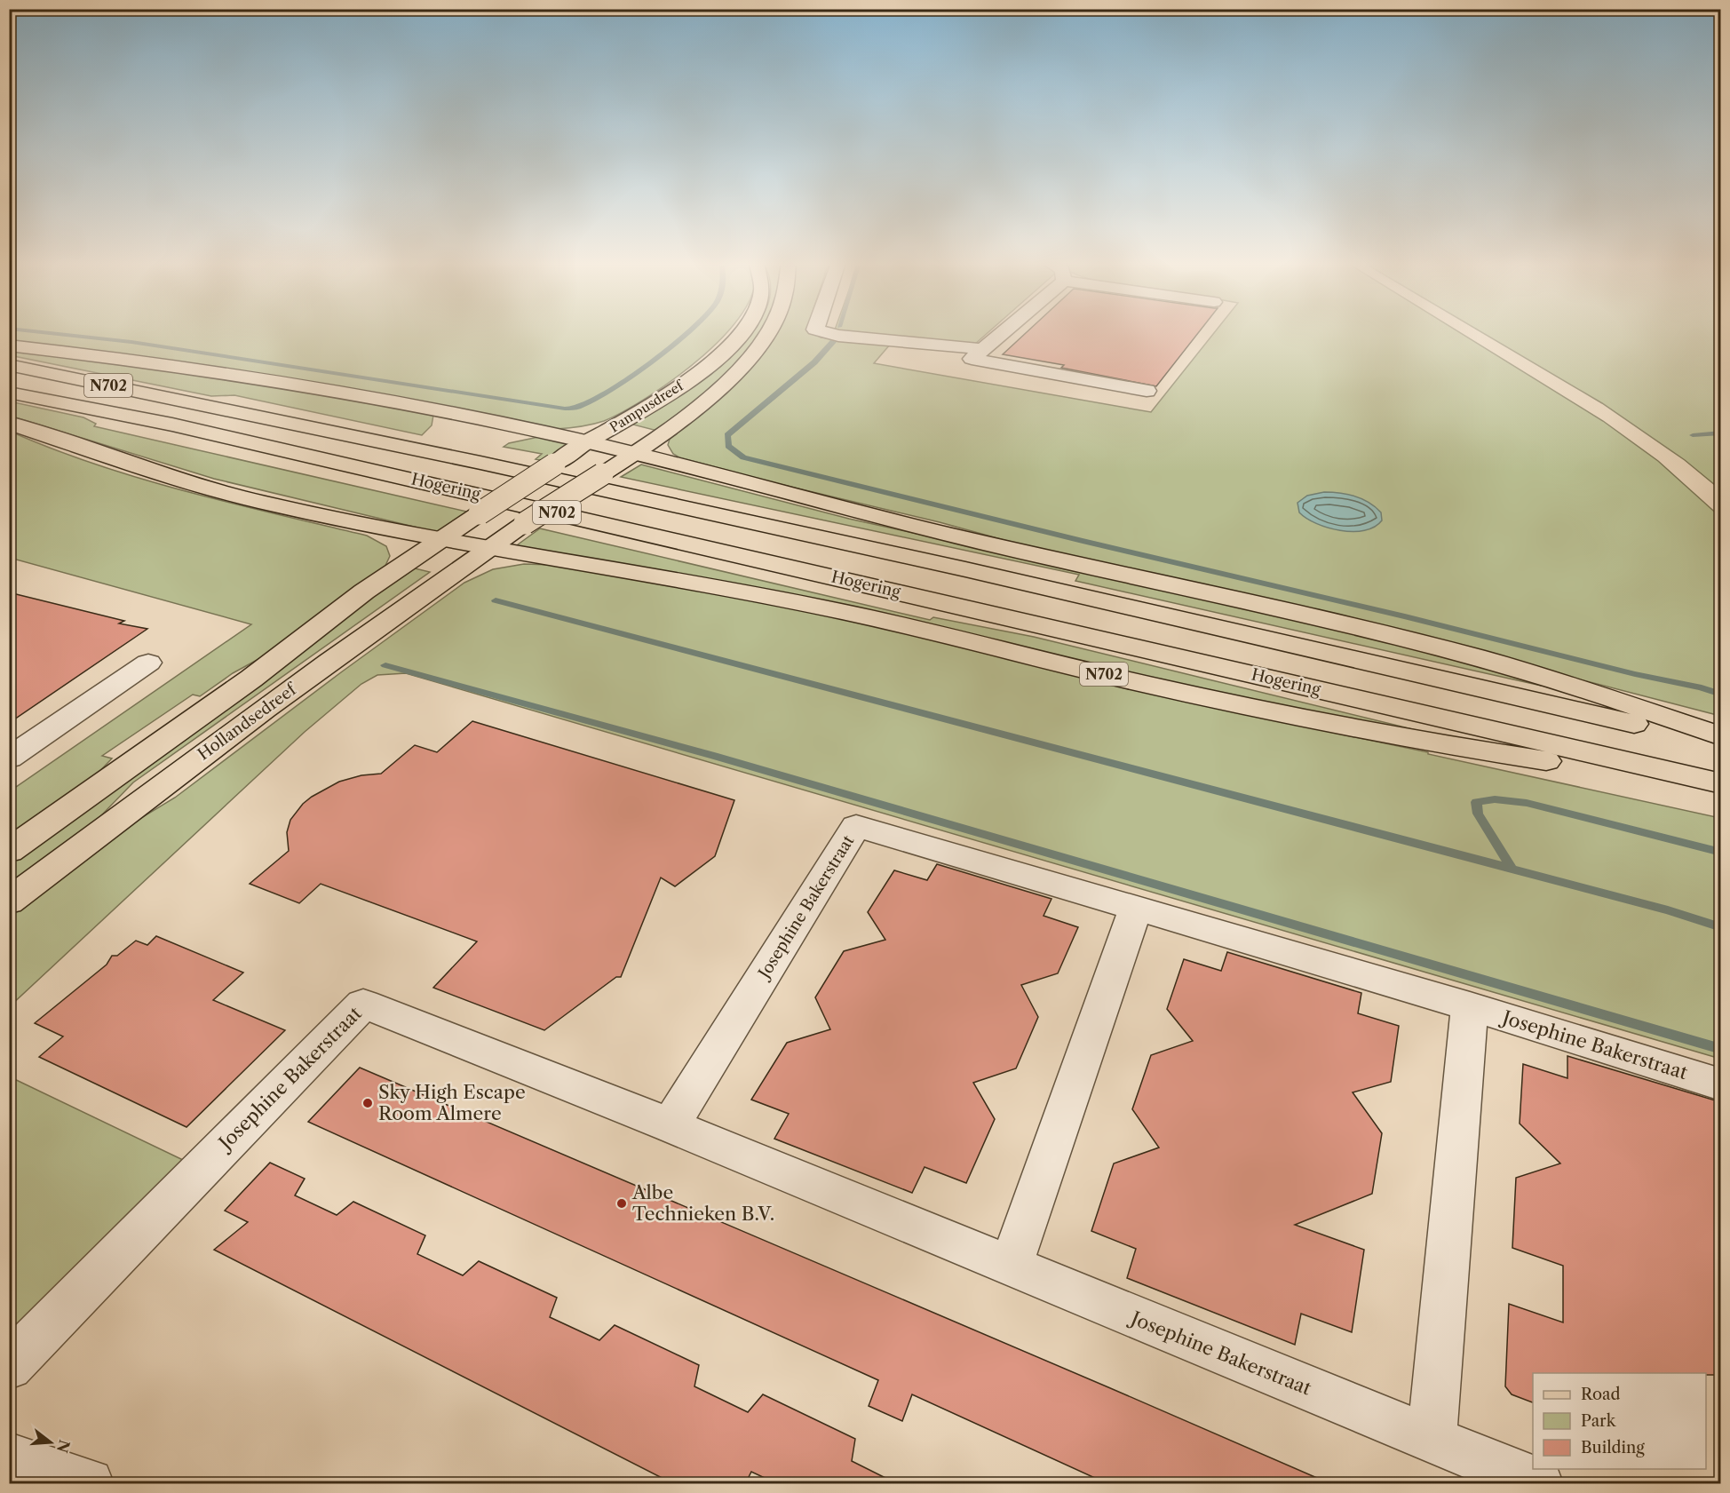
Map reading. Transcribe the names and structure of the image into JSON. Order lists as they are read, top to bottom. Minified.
{"streets":{"main road":["N702","Pampusdreef","Hogering","Hollandsedreef"],"street":["Josephine Bakerstraat"]},"crossings":[["N702","Pampusdreef"],["N702","Hogering"],["N702","Hollandsedreef"],["Pampusdreef","Hollandsedreef"]],"places":["Sky High Escape Room Almere","Albe Technieken B.V."],"legend":["Road","Park","Building"],"north":"right"}
